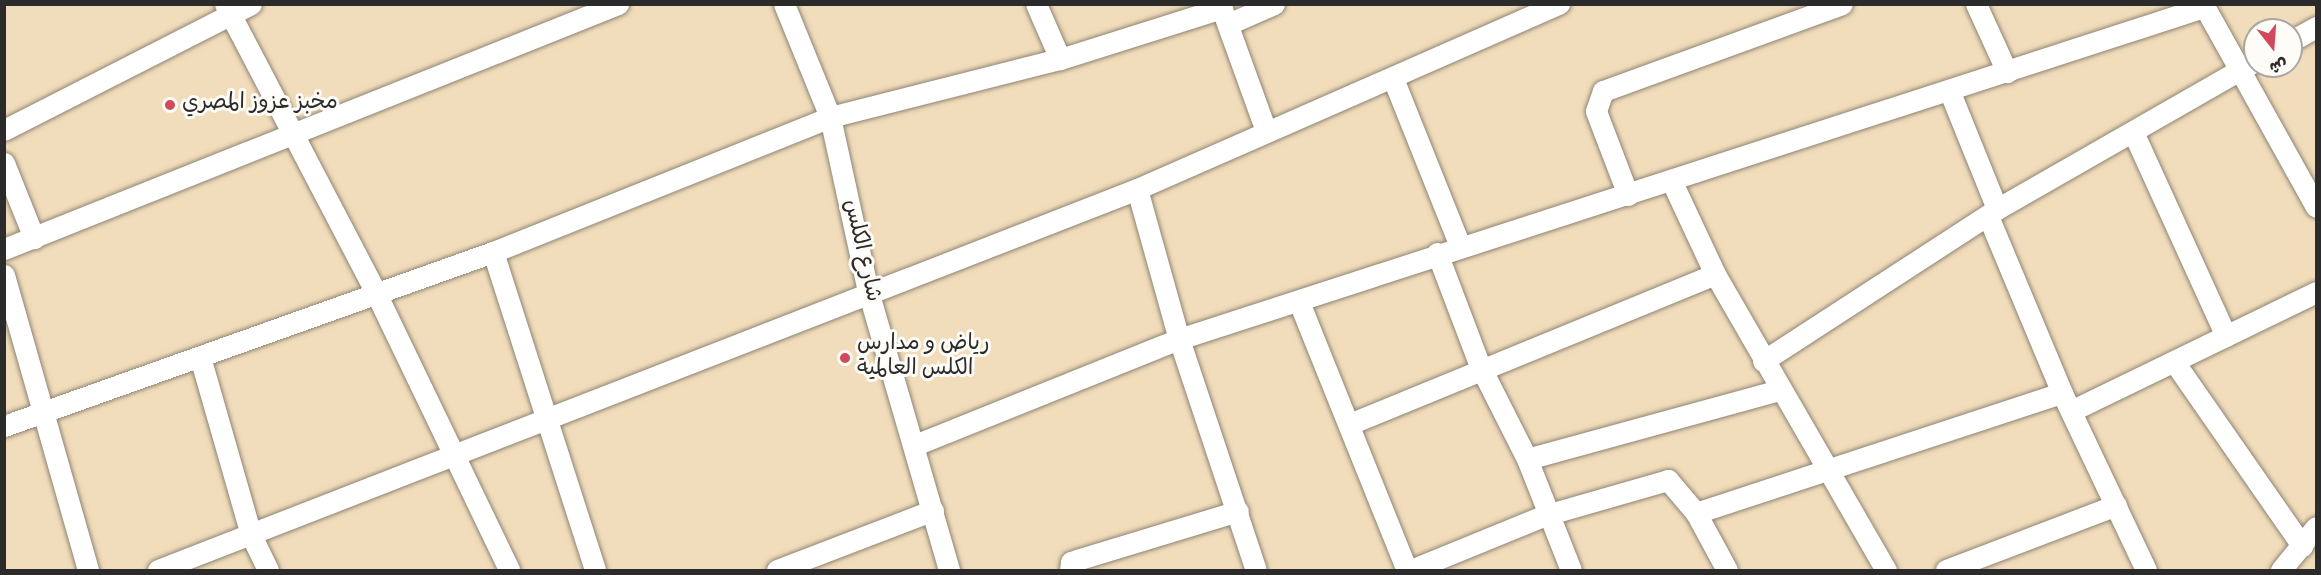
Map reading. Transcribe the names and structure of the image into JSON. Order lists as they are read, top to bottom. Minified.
{"streets":{"street":["شارع الكلس"]},"places":["مخبز عزوز المصري","رياض و مدارس الكلس العالمية"],"north":"bottom"}
